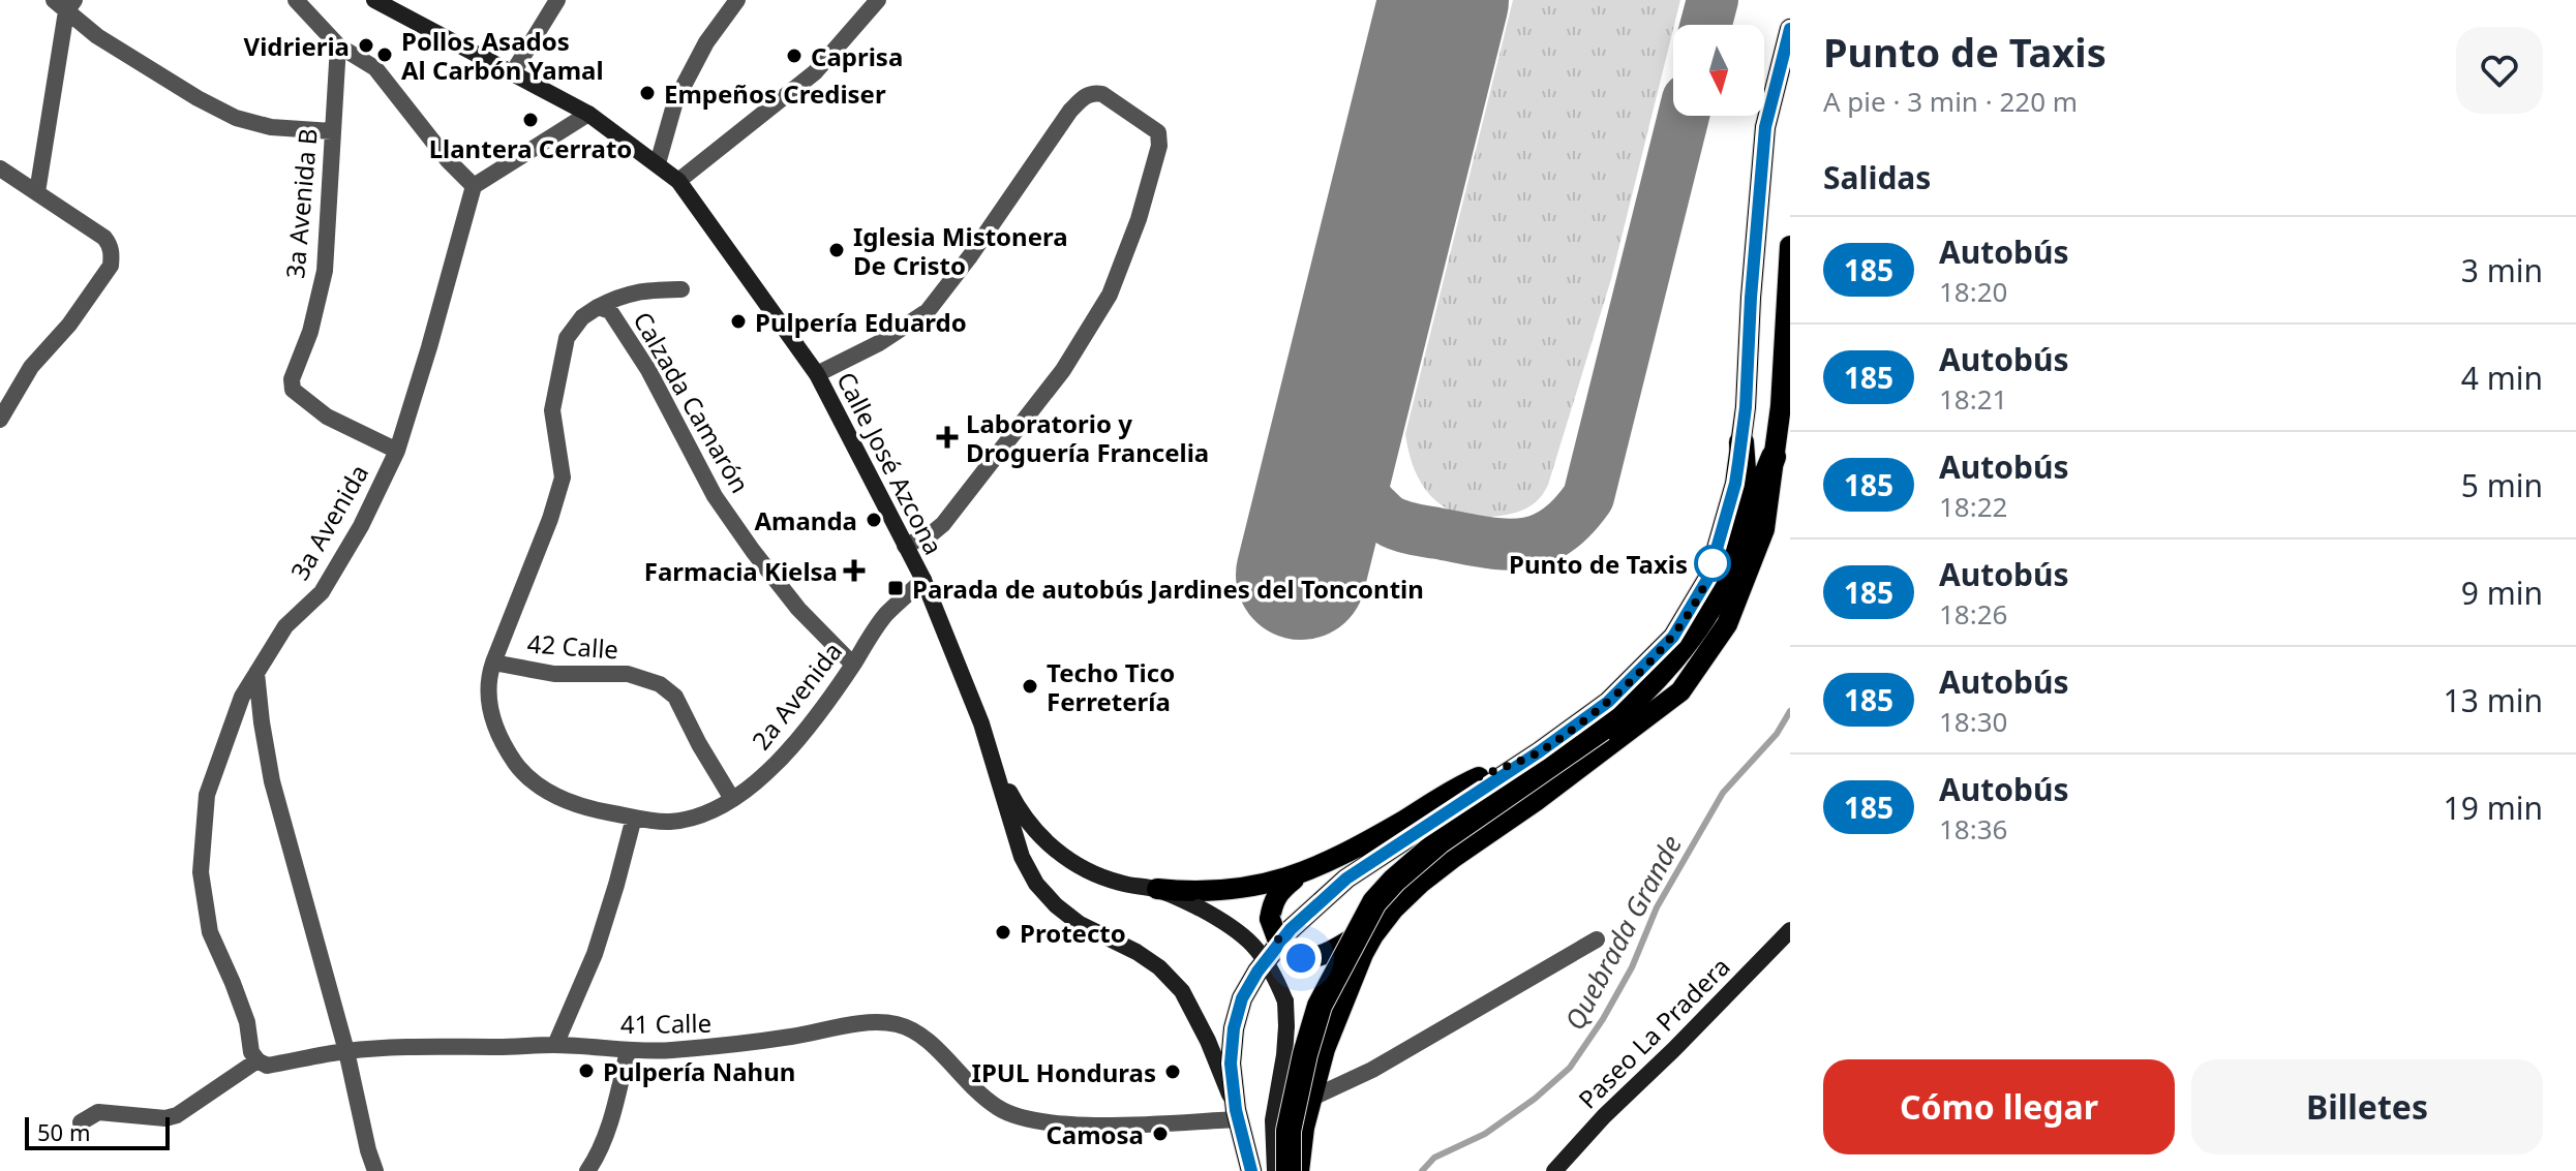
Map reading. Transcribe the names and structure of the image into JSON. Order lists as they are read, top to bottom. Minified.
{"streets":{"main road":["Calle José Azcona","Paseo La Pradera"],"street":["3a Avenida B","Calzada Camarón","3a Avenida","42 Calle","2a Avenida","41 Calle"]},"crossings":[["3a Avenida B","3a Avenida"],["Calzada Camarón","42 Calle"],["Calzada Camarón","2a Avenida"],["Calle José Azcona","2a Avenida"],["Calle José Azcona","41 Calle"],["3a Avenida","41 Calle"],["42 Calle","2a Avenida"]],"water":["Quebrada Grande"],"places":{"other":["Vidrieria","Pollos Asados Al Carbón Yamal","Caprisa","Empeños Crediser","Llantera Cerrato","Iglesia Mistonera De Cristo","Pulpería Eduardo","Amanda","Punto de Taxis","Techo Tico Ferretería","Protecto","Pulpería Nahun","IPUL Honduras","Camosa"],"health":["Laboratorio y Droguería Francelia","Farmacia Kielsa"],"transit":["Parada de autobús Jardines del Toncontin"]},"lines":["bus line 185"],"scale_bar":"50 m","north":"bottom","page":{"heading":[["Punto de Taxis","A pie · 3 min · 220 m"],"Salidas"],"list":[{"mark":"185","name":"Autobús","note":"18:20","value":"3 min"},{"mark":"185","name":"Autobús","note":"18:21","value":"4 min"},{"mark":"185","name":"Autobús","note":"18:22","value":"5 min"},{"mark":"185","name":"Autobús","note":"18:26","value":"9 min"},{"mark":"185","name":"Autobús","note":"18:30","value":"13 min"},{"mark":"185","name":"Autobús","note":"18:36","value":"19 min"}],"buttons":["Cómo llegar","Billetes"],"scale":"50 m"}}
